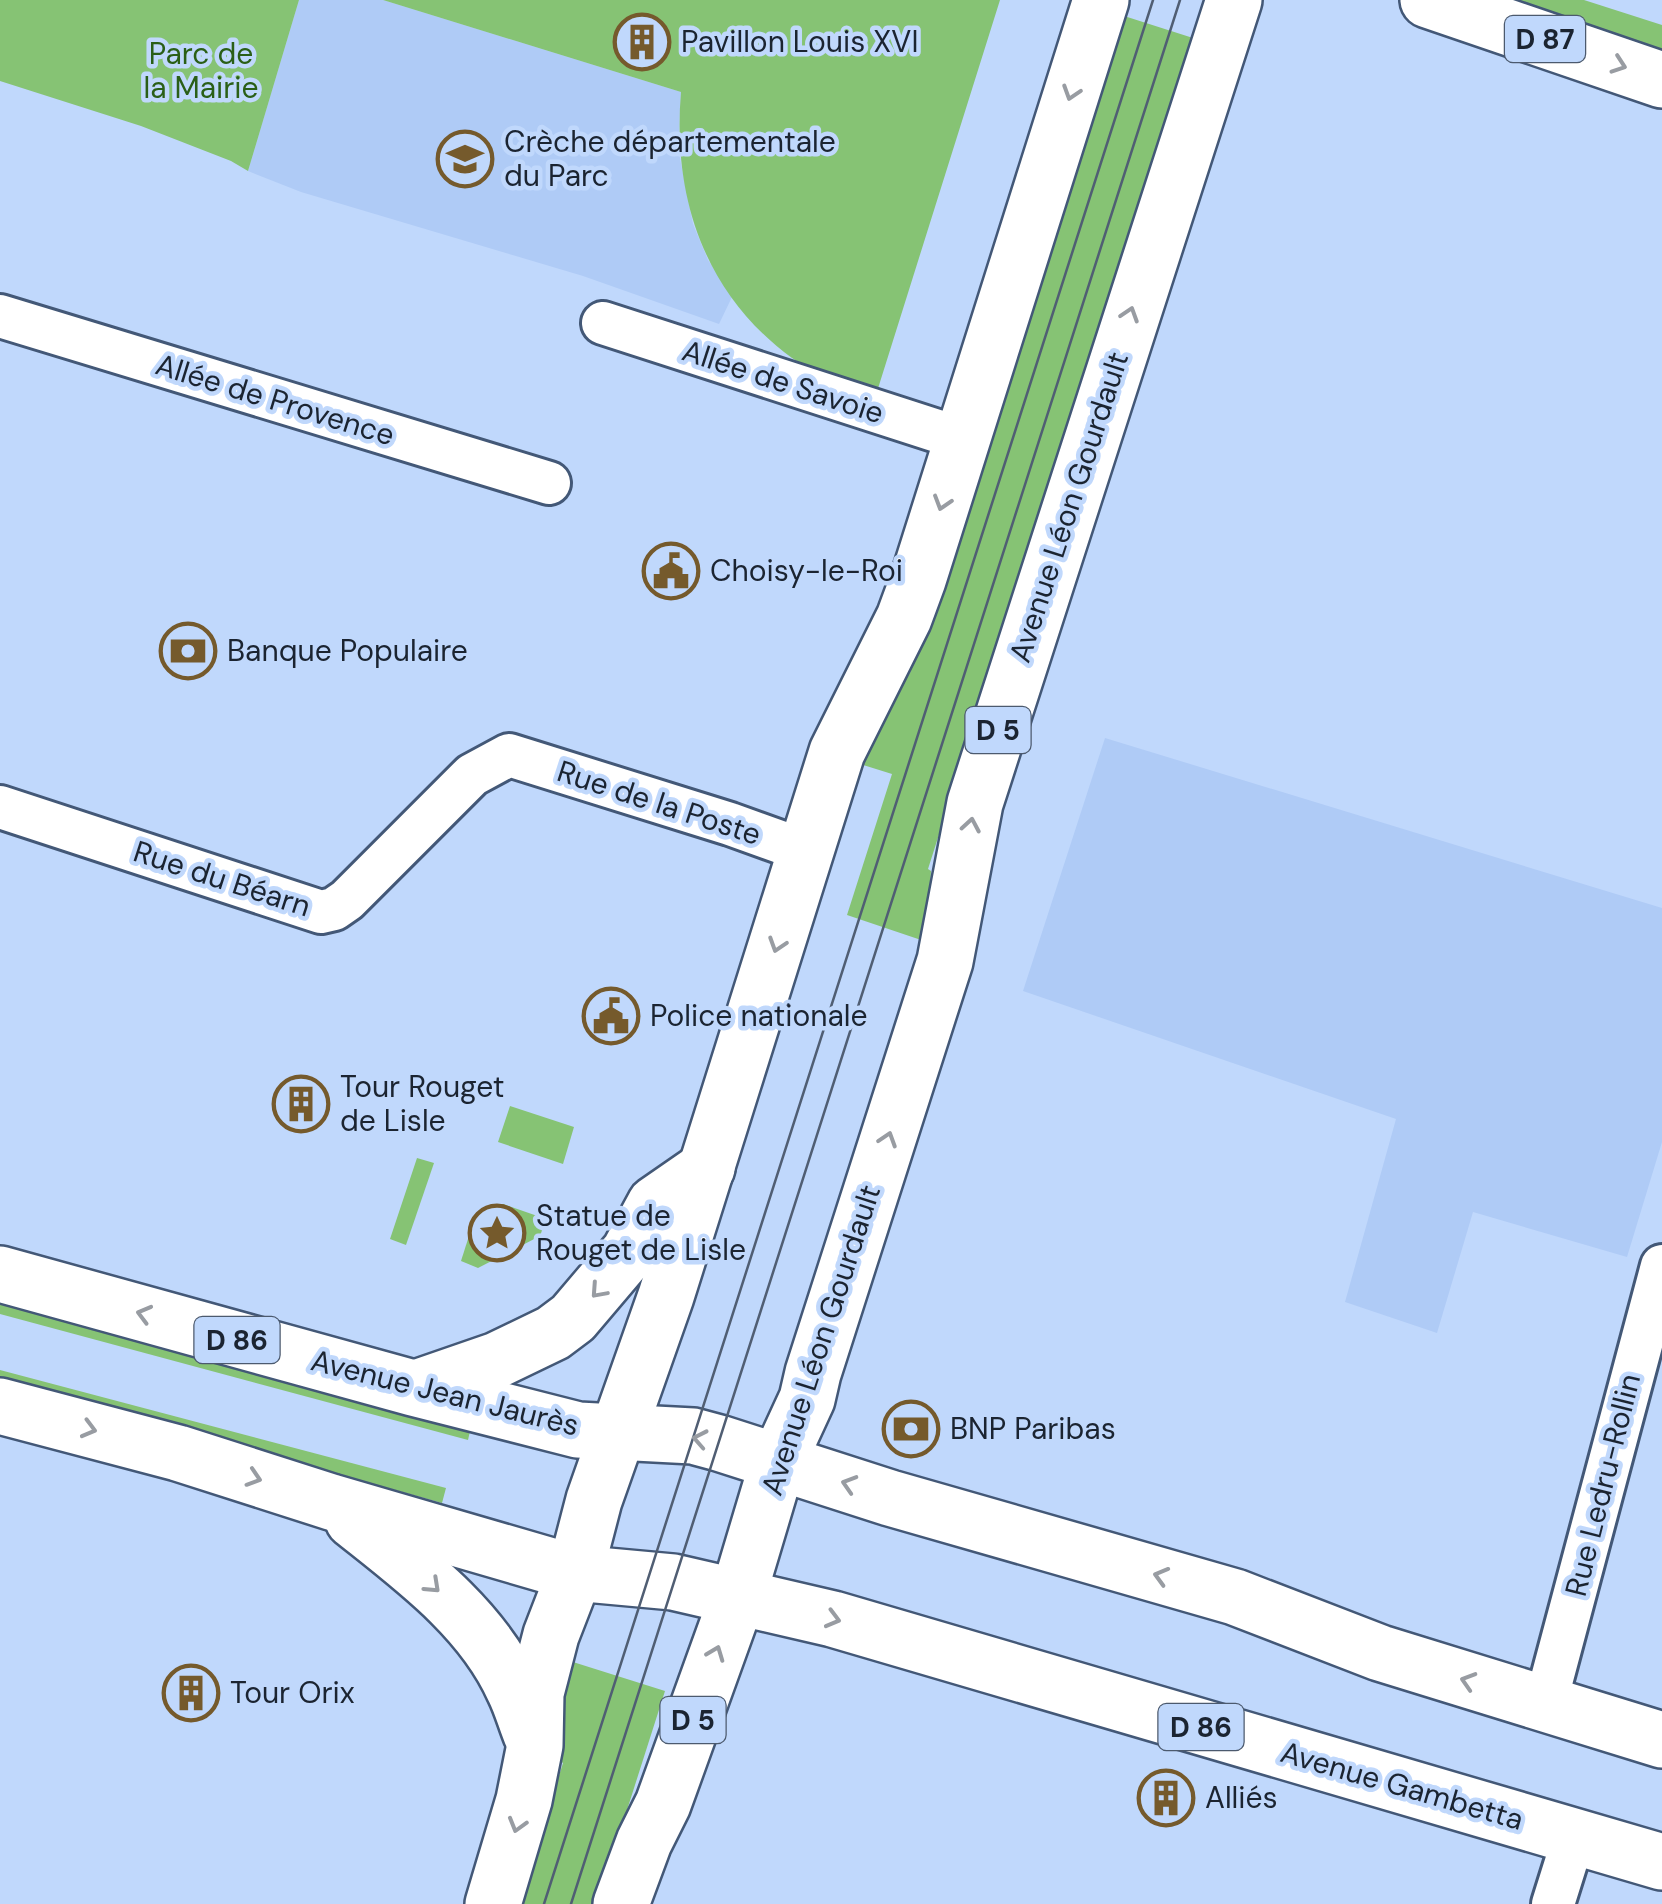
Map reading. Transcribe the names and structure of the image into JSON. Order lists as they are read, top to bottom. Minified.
{"streets":{"main road":["D 87","Avenue Léon Gourdault","D 5","D 86","Avenue Jean Jaurès","Avenue Gambetta"],"street":["Allée de Savoie","Allée de Provence","Rue de la Poste","Rue du Béarn","Rue Ledru-Rollin"]},"crossings":[["Avenue Léon Gourdault","D 5"],["Avenue Léon Gourdault","D 86"],["Avenue Léon Gourdault","Avenue Jean Jaurès"],["Avenue Léon Gourdault","Avenue Gambetta"],["D 5","D 86"],["D 5","Avenue Gambetta"],["Rue de la Poste","Rue du Béarn"],["D 86","Avenue Jean Jaurès"],["D 86","Rue Ledru-Rollin"],["D 86","Avenue Gambetta"]],"parks":["Parc de la Mairie"],"places":{"building":["Pavillon Louis XVI","Tour Rouget de Lisle","Tour Orix","Alliés"],"school or university":["Crèche départementale du Parc"],"public building":["Choisy-le-Roi","Police nationale"],"bank":["Banque Populaire","BNP Paribas"],"place":["Statue de Rouget de Lisle"]}}
